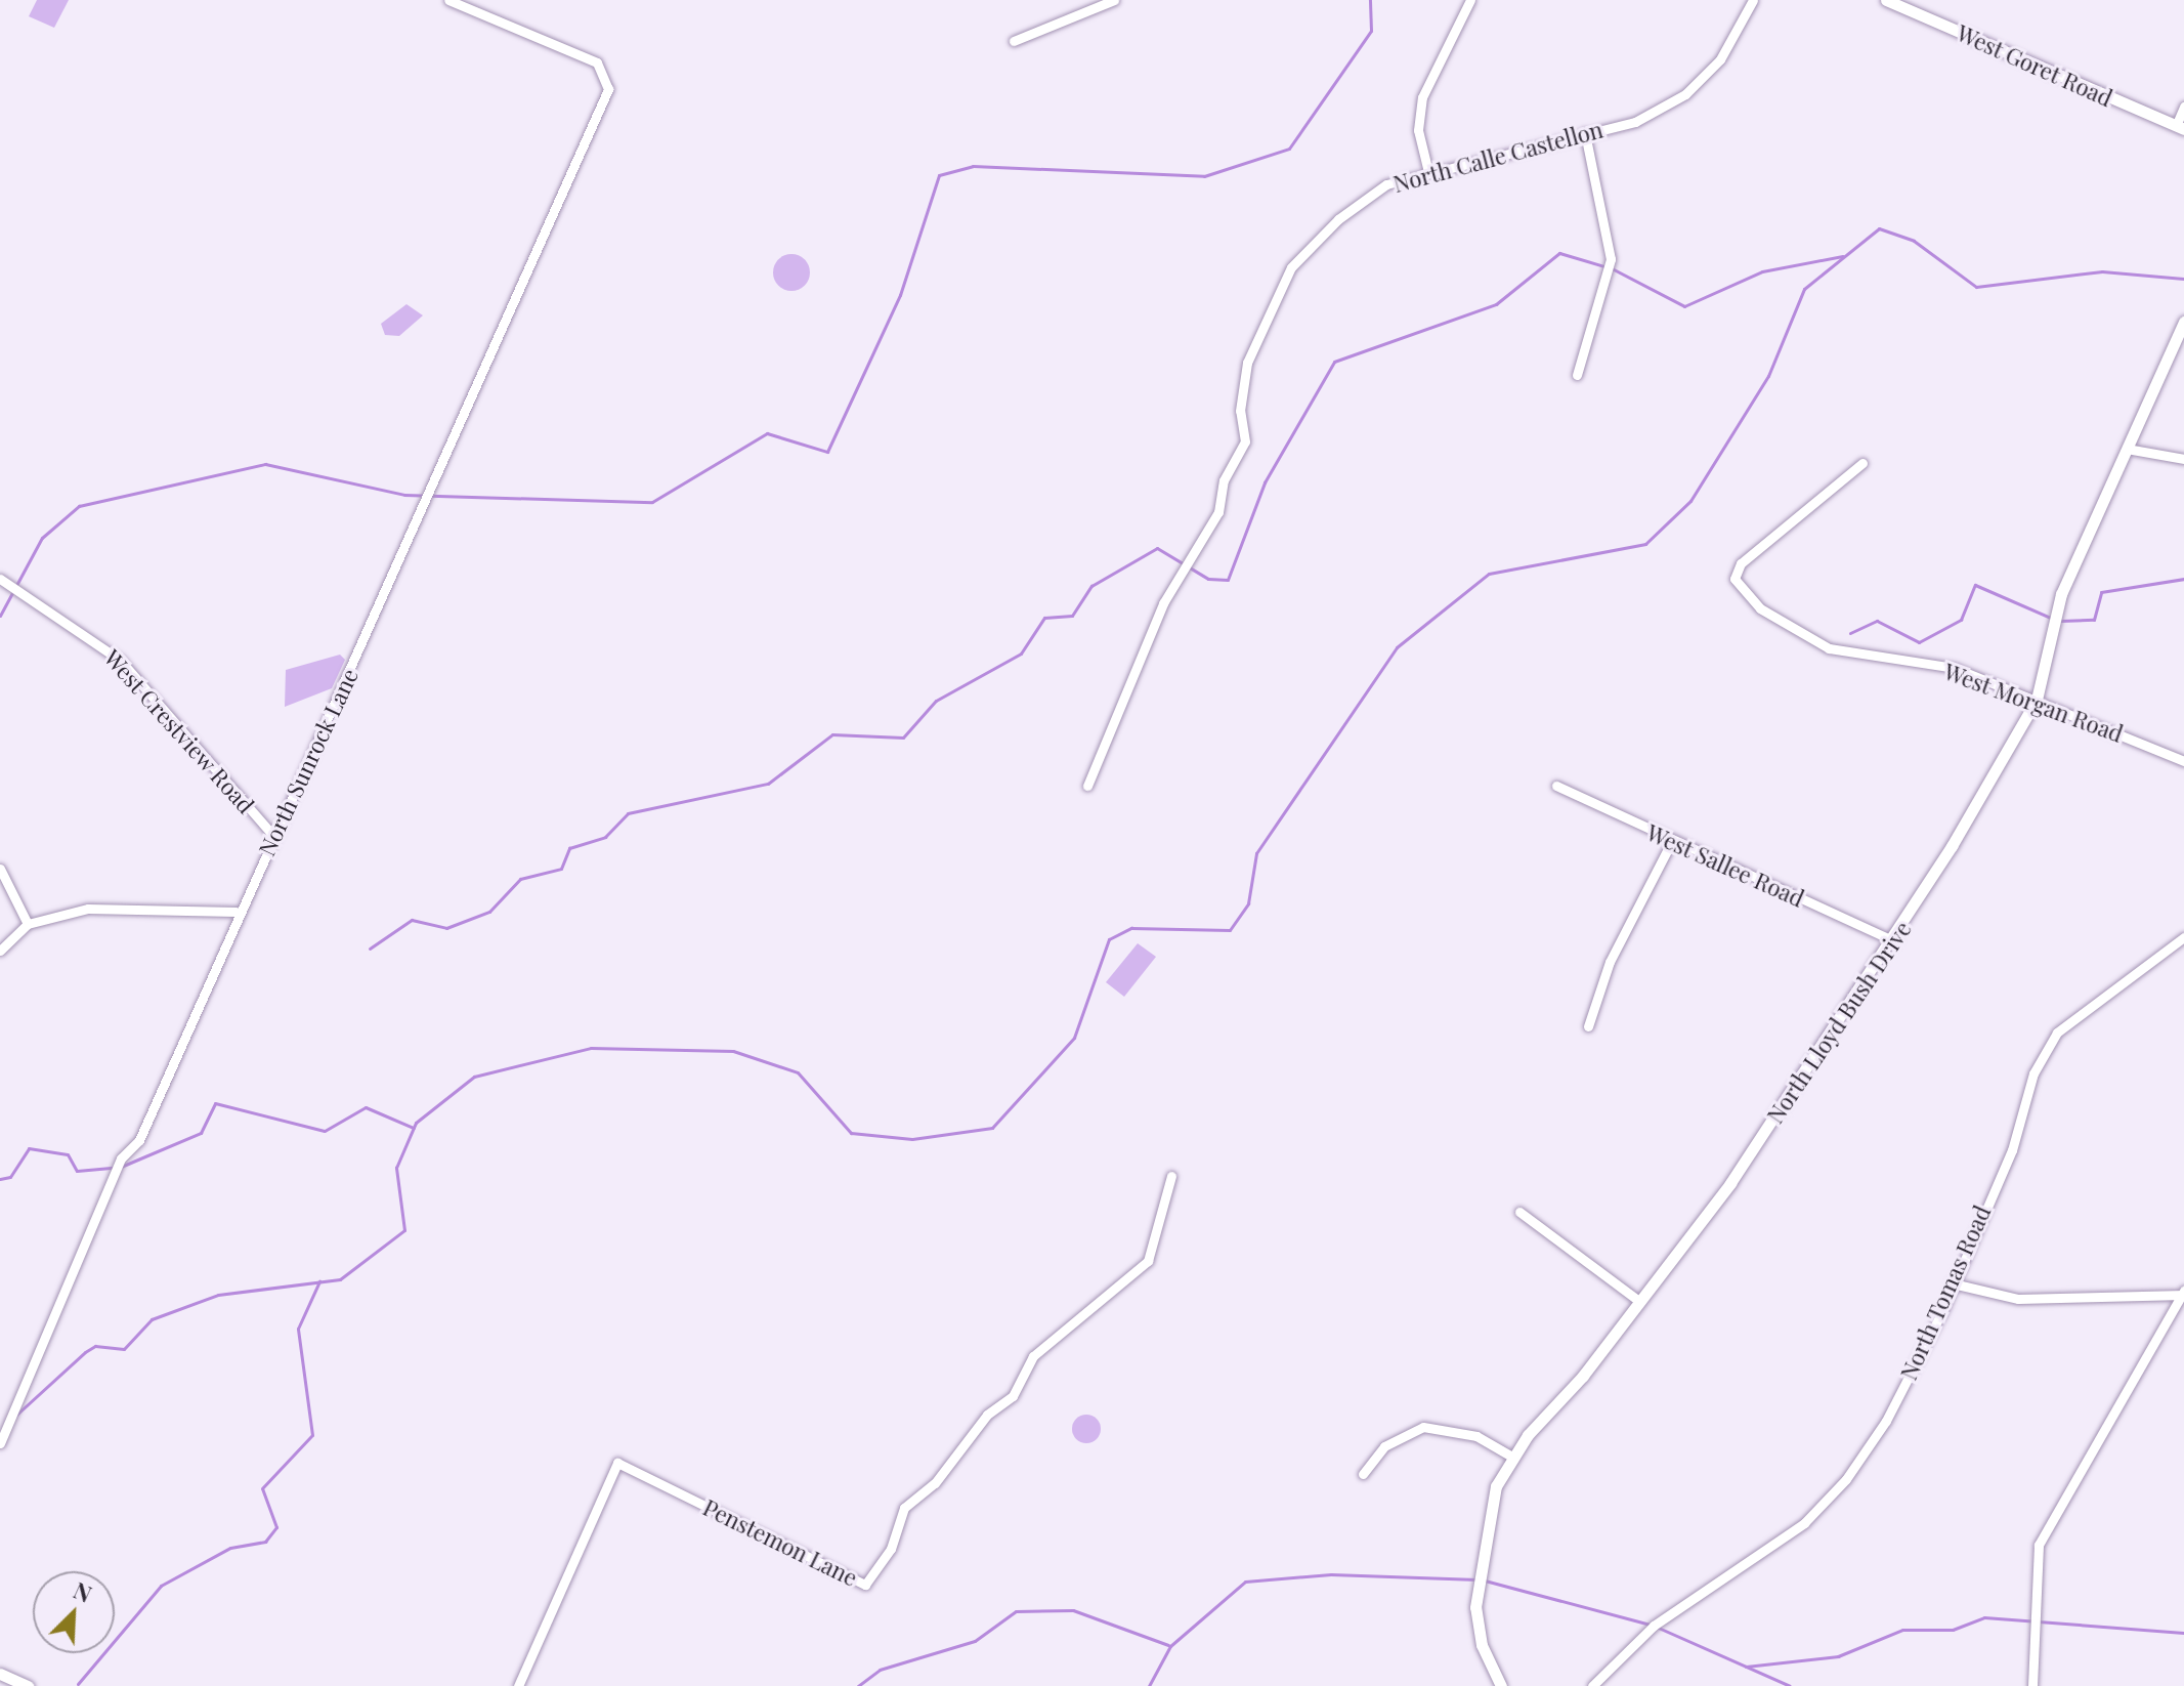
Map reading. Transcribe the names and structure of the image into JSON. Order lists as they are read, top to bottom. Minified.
{"streets":{"street":["West Goret Road","North Calle Castellon","West Morgan Road","West Crestview Road","North Sunrock Lane","West Sallee Road","North Lloyd Bush Drive","North Tomas Road","Penstemon Lane"]},"crossings":[["West Morgan Road","North Lloyd Bush Drive"],["West Crestview Road","North Sunrock Lane"],["West Sallee Road","North Lloyd Bush Drive"]],"north":"top right"}
